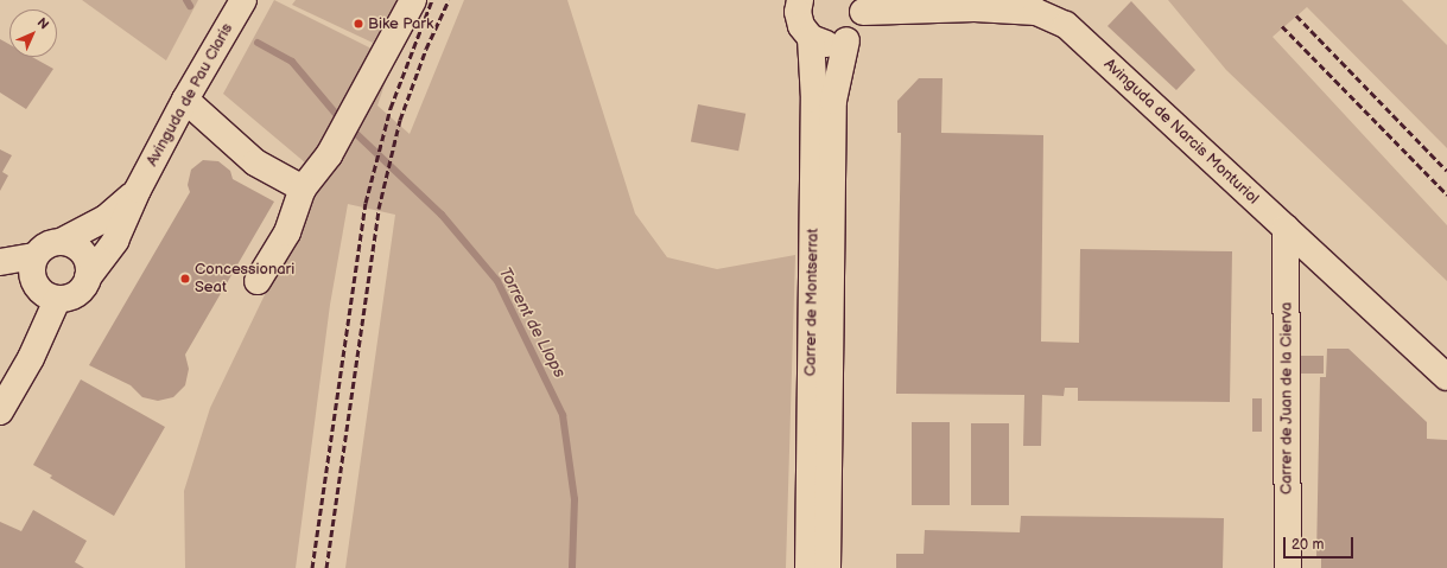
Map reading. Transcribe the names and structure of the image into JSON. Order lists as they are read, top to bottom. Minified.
{"streets":{"street":["Avinguda de Pau Claris","Avinguda de Narcis Monturiol","Carrer de Montserrat","Carrer de Juan de la Cierva"]},"crossings":[["Avinguda de Narcis Monturiol","Carrer de Juan de la Cierva"]],"water":["Torrent de Llops"],"places":["Bike Park","Concessionari Seat"],"scale_bar":"20 m","north":"top right"}
